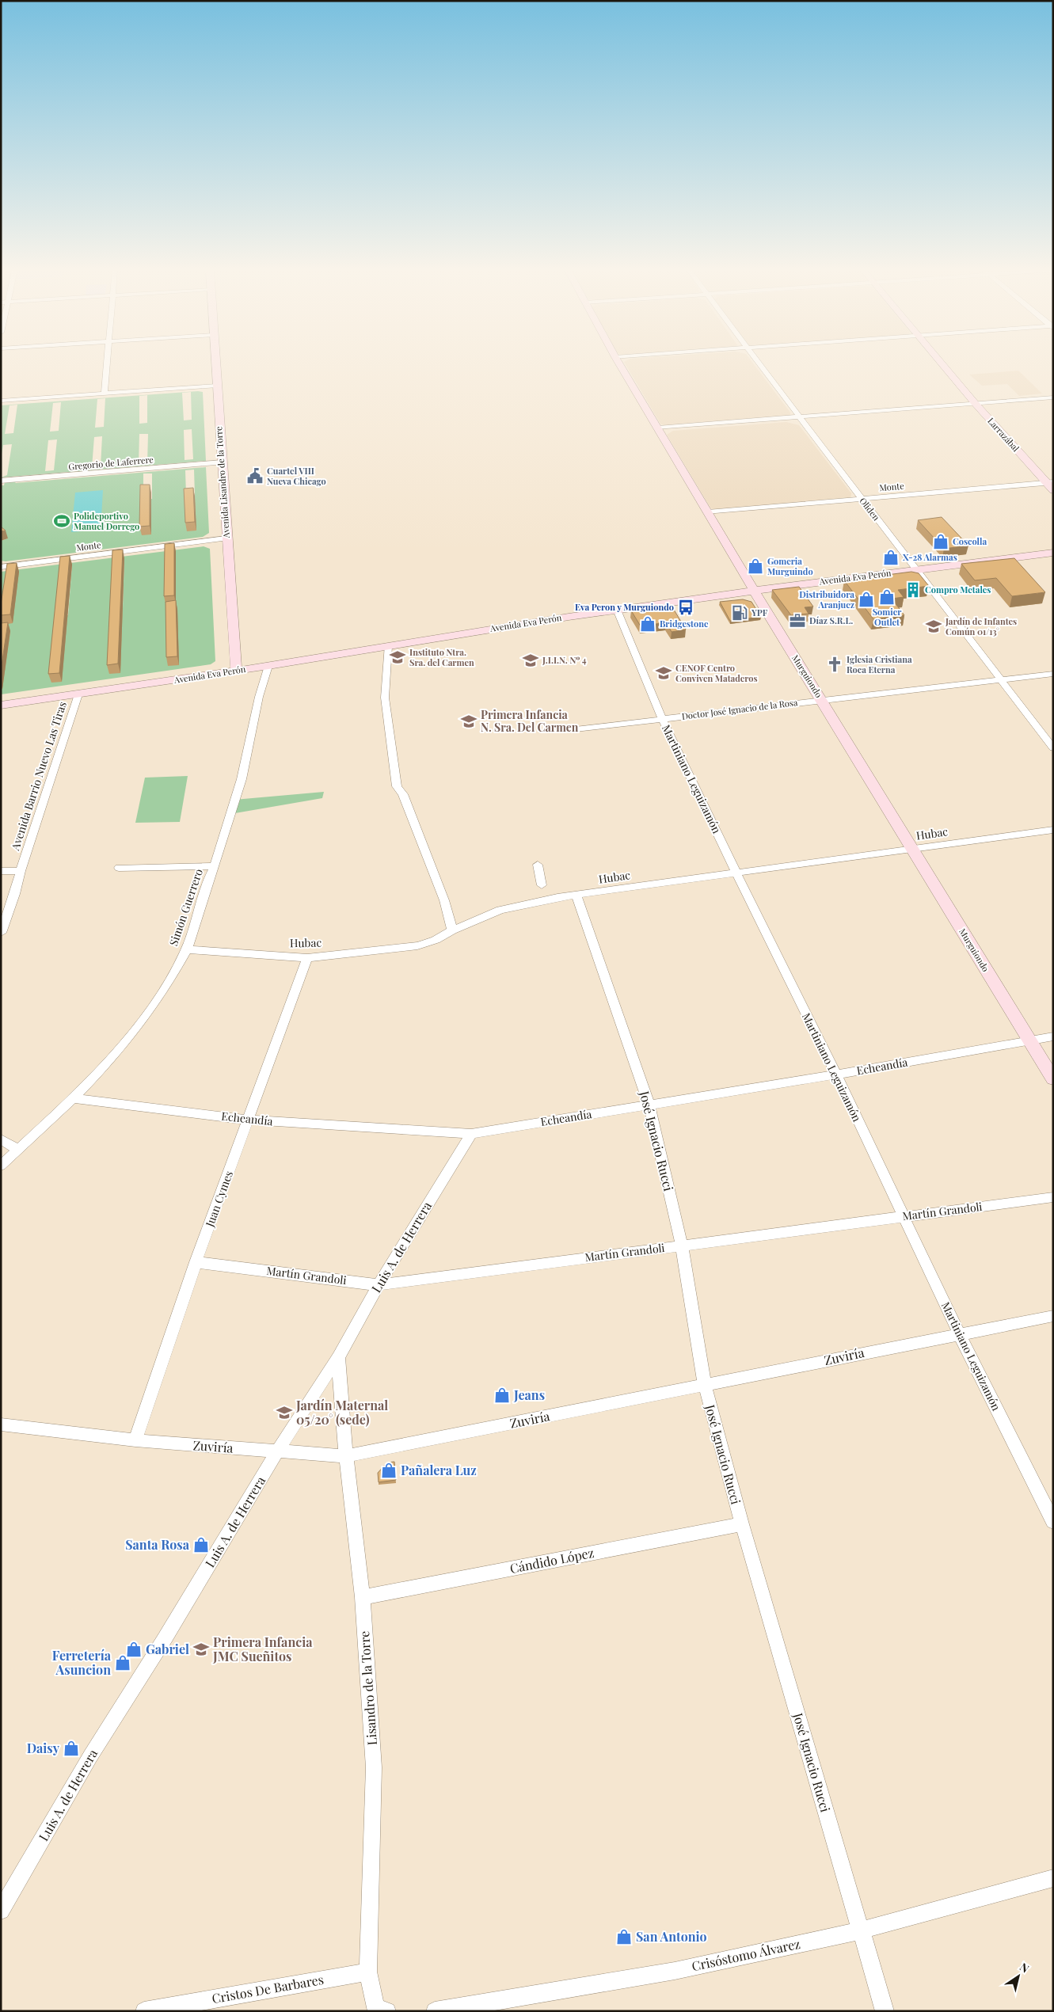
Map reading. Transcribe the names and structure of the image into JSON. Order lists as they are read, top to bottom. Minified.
{"streets":{"main road":["Avenida Lisandro de la Torre","Avenida Eva Perón"],"street":["Larrazábal","Gregorio de Laferrere","Monte","Oliden","Murguiondo","Doctor José Ignacio de la Rosa","Avenida Barrio Nuevo Las Tiras","Martiniano Leguizamón","Hubac","Simón Guerrero","Echeandía","José Ignacio Rucci","Juan Cymes","Martín Grandoli","Luis A. de Herrera","Zuviría","Cándido López","Lisandro de la Torre","Crisóstomo Álvarez","Cristos De Barbares"]},"crossings":[["Larrazábal","Monte"],["Gregorio de Laferrere","Avenida Lisandro de la Torre"],["Avenida Lisandro de la Torre","Monte"],["Avenida Lisandro de la Torre","Avenida Eva Perón"],["Monte","Oliden"],["Monte","Murguiondo"],["Oliden","Avenida Eva Perón"],["Oliden","Doctor José Ignacio de la Rosa"],["Avenida Eva Perón","Murguiondo"],["Avenida Eva Perón","Avenida Barrio Nuevo Las Tiras"],["Avenida Eva Perón","Martiniano Leguizamón"],["Avenida Eva Perón","Simón Guerrero"],["Murguiondo","Doctor José Ignacio de la Rosa"],["Murguiondo","Hubac"],["Murguiondo","Echeandía"],["Doctor José Ignacio de la Rosa","Martiniano Leguizamón"],["Martiniano Leguizamón","Hubac"],["Martiniano Leguizamón","Echeandía"],["Martiniano Leguizamón","Martín Grandoli"],["Martiniano Leguizamón","Zuviría"],["Hubac","Simón Guerrero"],["Hubac","José Ignacio Rucci"],["Hubac","Juan Cymes"],["Simón Guerrero","Echeandía"],["Echeandía","José Ignacio Rucci"],["Echeandía","Juan Cymes"],["Echeandía","Luis A. de Herrera"],["José Ignacio Rucci","Martín Grandoli"],["José Ignacio Rucci","Zuviría"],["José Ignacio Rucci","Cándido López"],["José Ignacio Rucci","Crisóstomo Álvarez"],["Juan Cymes","Martín Grandoli"],["Juan Cymes","Zuviría"],["Martín Grandoli","Luis A. de Herrera"],["Luis A. de Herrera","Zuviría"],["Luis A. de Herrera","Lisandro de la Torre"],["Zuviría","Lisandro de la Torre"],["Cándido López","Lisandro de la Torre"],["Lisandro de la Torre","Cristos De Barbares"]],"places":{"public building":["Cuartel VIII Nueva Chicago"],"sports":["Polideportivo Manuel Dorrego"],"shop":["Coscolla","X-28 Alarmas","Gomeria Murguindo","Somier Outlet","Distribuidora Aranjuez","Bridgestone","Jeans","Pañalera Luz","Santa Rosa","Gabriel","Ferretería Asuncion","Daisy","San Antonio"],"building":["Compro Metales"],"bus stop":["Eva Peron y Murguiondo"],"fuel station":["YPF"],"office":["Díaz S.R.L."],"school or university":["Jardín de Infantes Común 01/13°","Instituto Ntra. Sra. del Carmen","J.I.I.N. Nº 4","CENOF Centro Conviven Mataderos","Primera Infancia N. Sra. Del Carmen","Jardín Maternal 05/20° (sede)","Primera Infancia JMC Sueñitos"],"church":["Iglesia Cristiana Roca Eterna"]},"north":"top right"}
